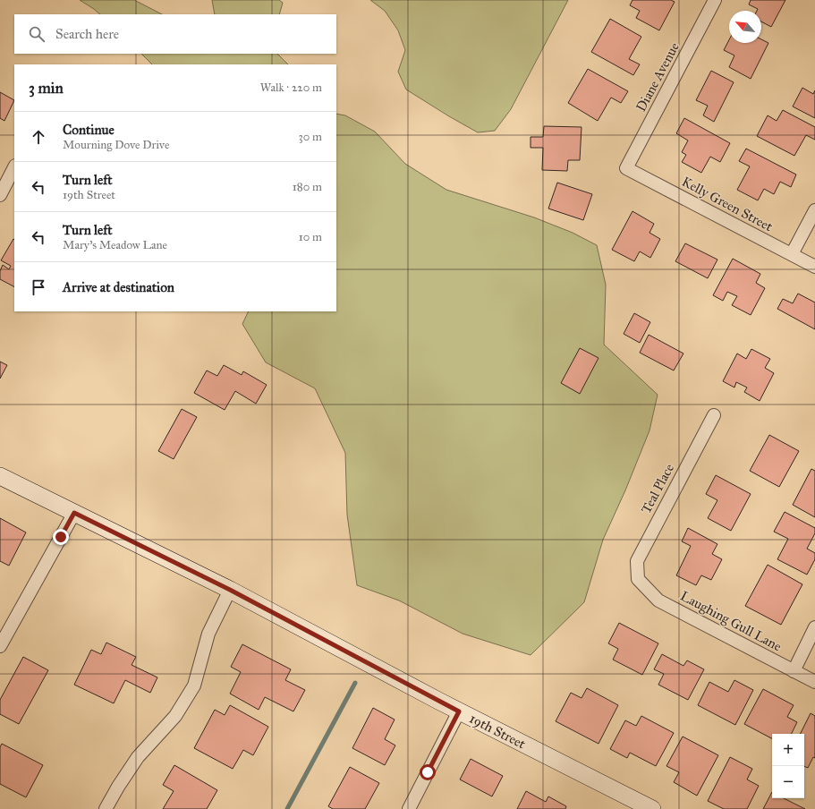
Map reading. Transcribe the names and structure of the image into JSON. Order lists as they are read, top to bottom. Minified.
{"streets":{"street":["Diane Avenue","Kelly Green Street","Teal Place","Laughing Gull Lane","19th Street"]},"crossings":[["Diane Avenue","Kelly Green Street"],["Teal Place","Laughing Gull Lane"]],"north":"top left","page":{"search":"Search here","heading":["3 min","Walk · 220 m"],"list":[["Continue","Mourning Dove Drive","30 m"],["Turn left","19th Street","180 m"],["Turn left","Mary's Meadow Lane","10 m"],"Arrive at destination"],"map_buttons":["+","−"]}}
